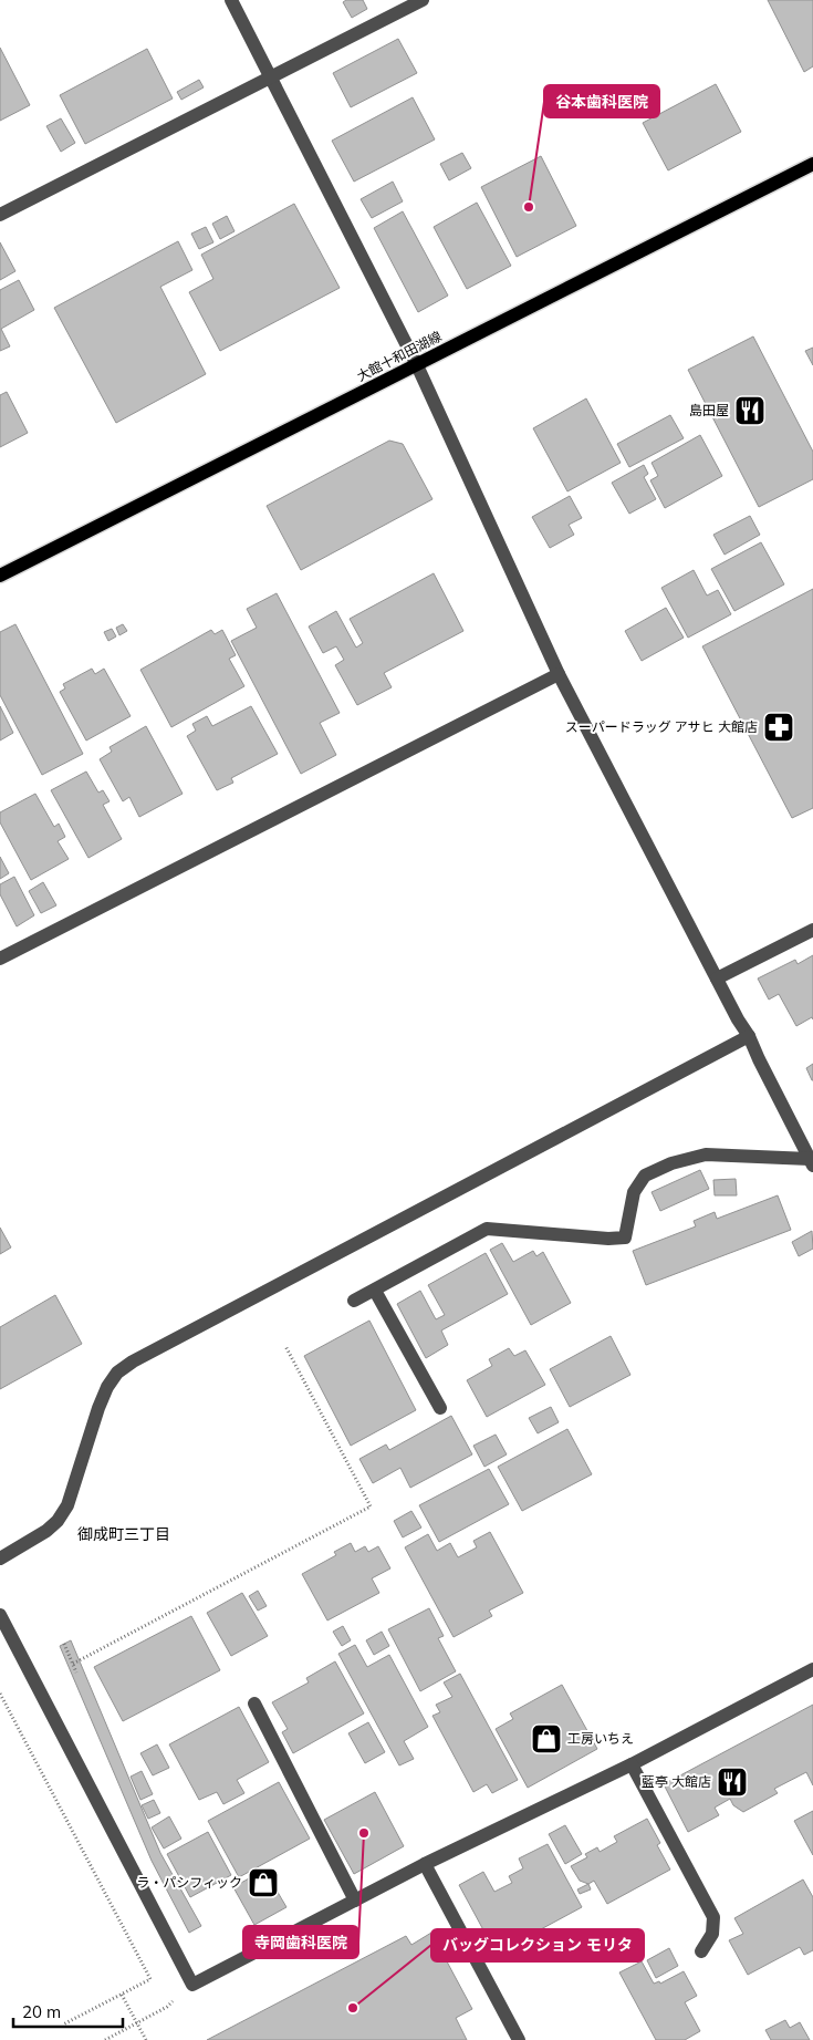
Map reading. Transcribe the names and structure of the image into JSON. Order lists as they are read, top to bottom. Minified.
{"streets":{"main road":["大館十和田湖線"]},"districts":["御成町三丁目"],"places":{"other":["谷本歯科医院","寺岡歯科医院","バッグコレクション モリタ"],"restaurant":["島田屋","藍亭 大館店"],"pharmacy":["スーパードラッグ アサヒ 大館店"],"shop":["工房いちえ","ラ・パシフィック"]},"scale_bar":"20 m"}
